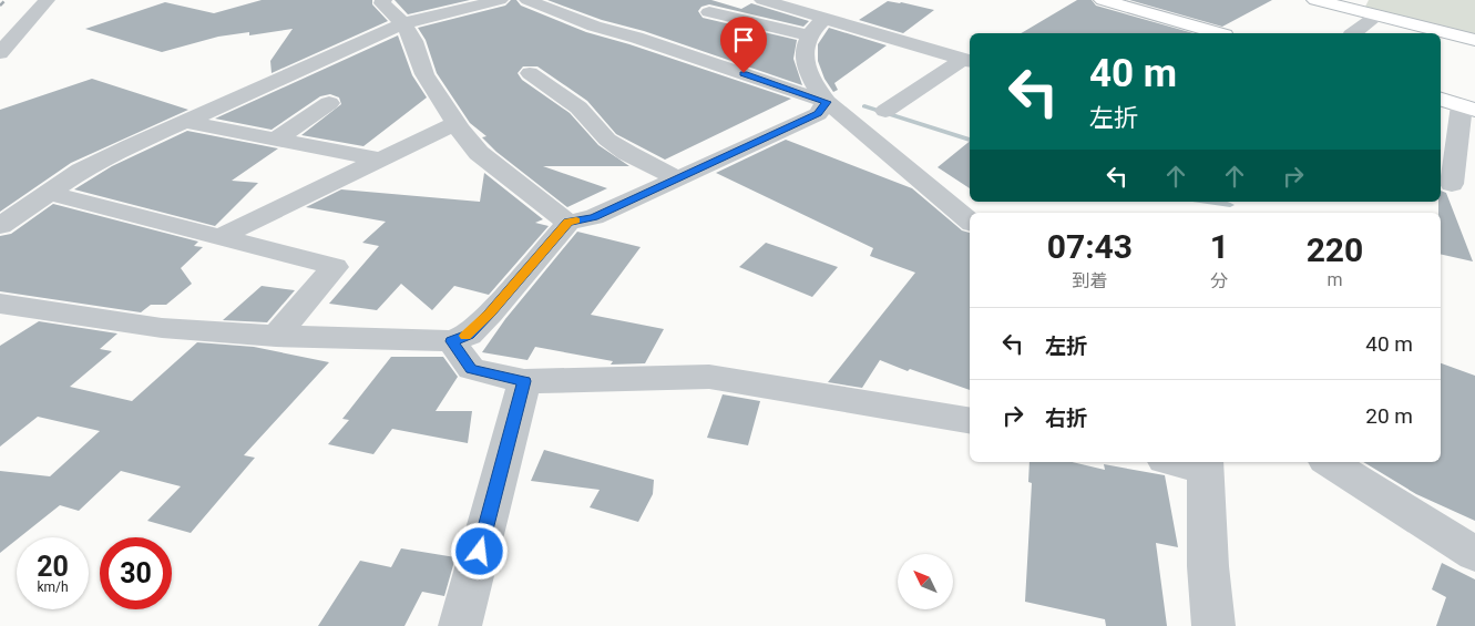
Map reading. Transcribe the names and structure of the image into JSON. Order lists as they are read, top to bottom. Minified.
{"north":"top left","page":{"turn":["40 m","左折"],"eta":["07:43","到着","1","分","220","m"],"list":[{"name":"左折","value":"40 m"},{"name":"右折","value":"20 m"}],"speed":"20 km/h","limit":"30"}}
